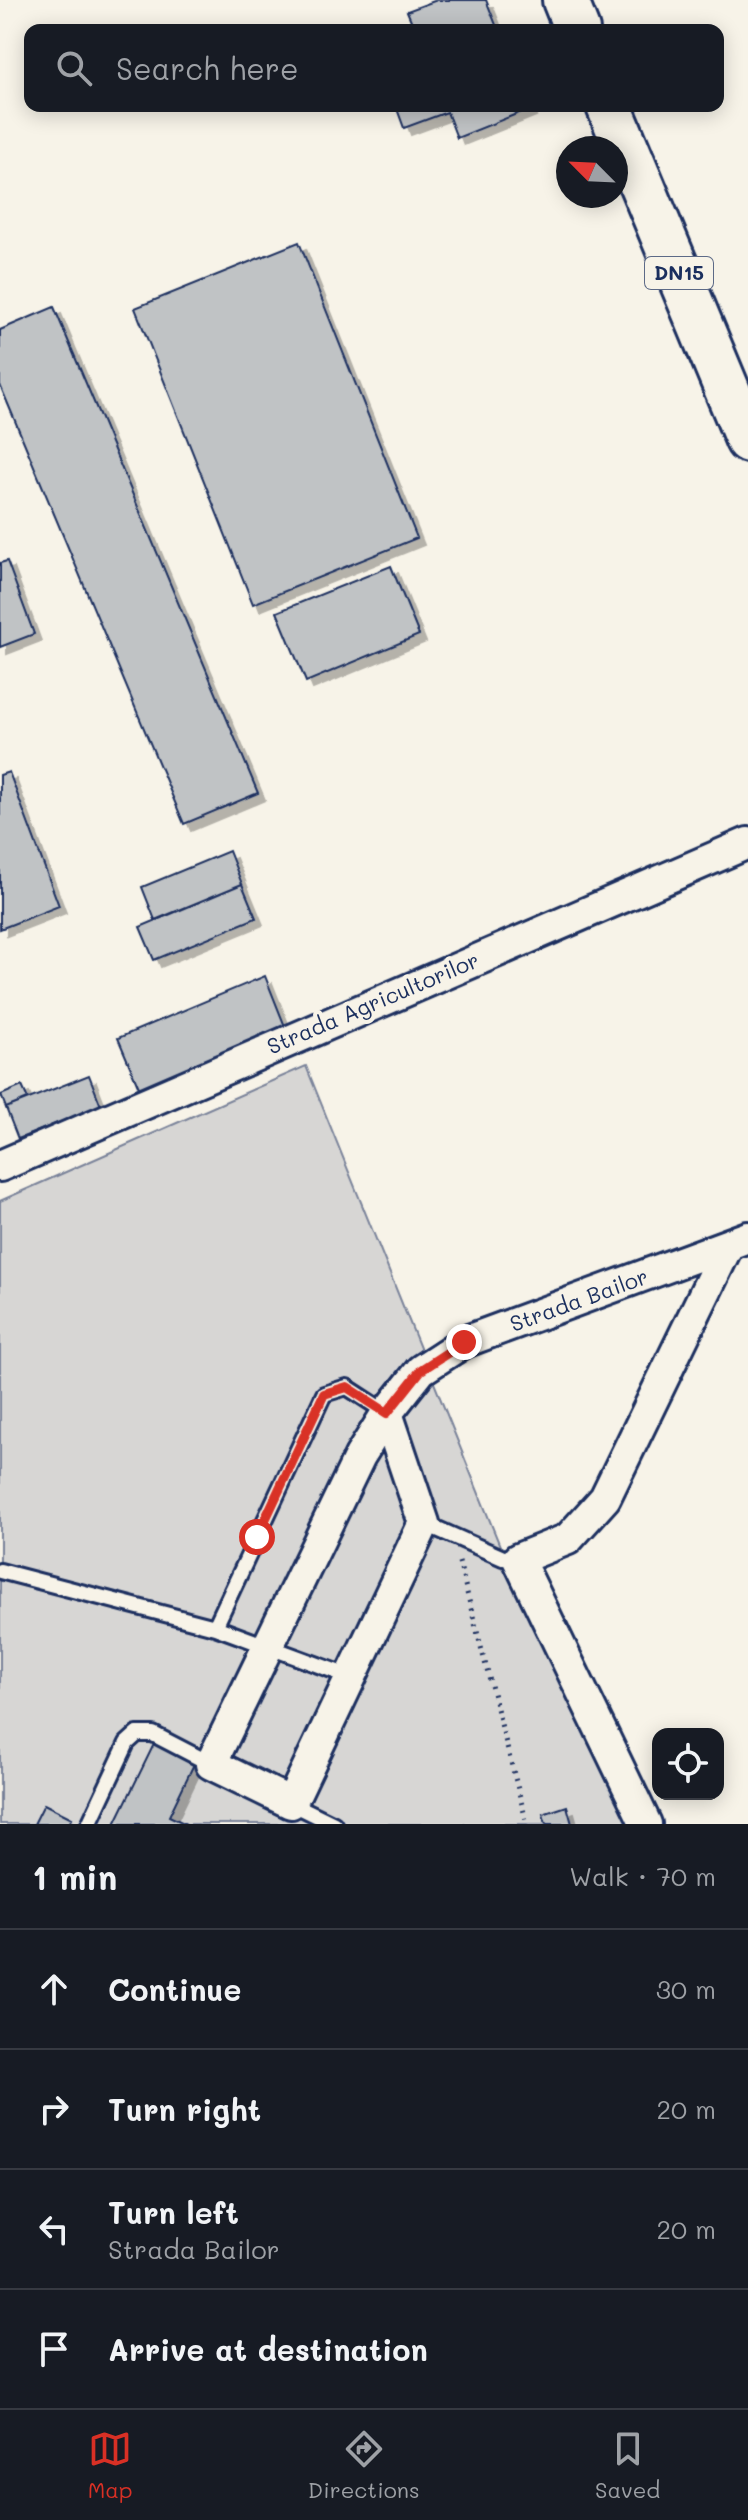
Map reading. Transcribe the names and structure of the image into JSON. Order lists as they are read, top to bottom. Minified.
{"streets":{"main road":["DN15"],"street":["Strada Agricultorilor","Strada Bailor"]},"north":"top left","page":{"search":"Search here","heading":["1 min","Walk · 70 m"],"list":[["Continue","30 m"],["Turn right","20 m"],["Turn left","Strada Bailor","20 m"],"Arrive at destination"],"nav":["Map","Directions","Saved"]}}
